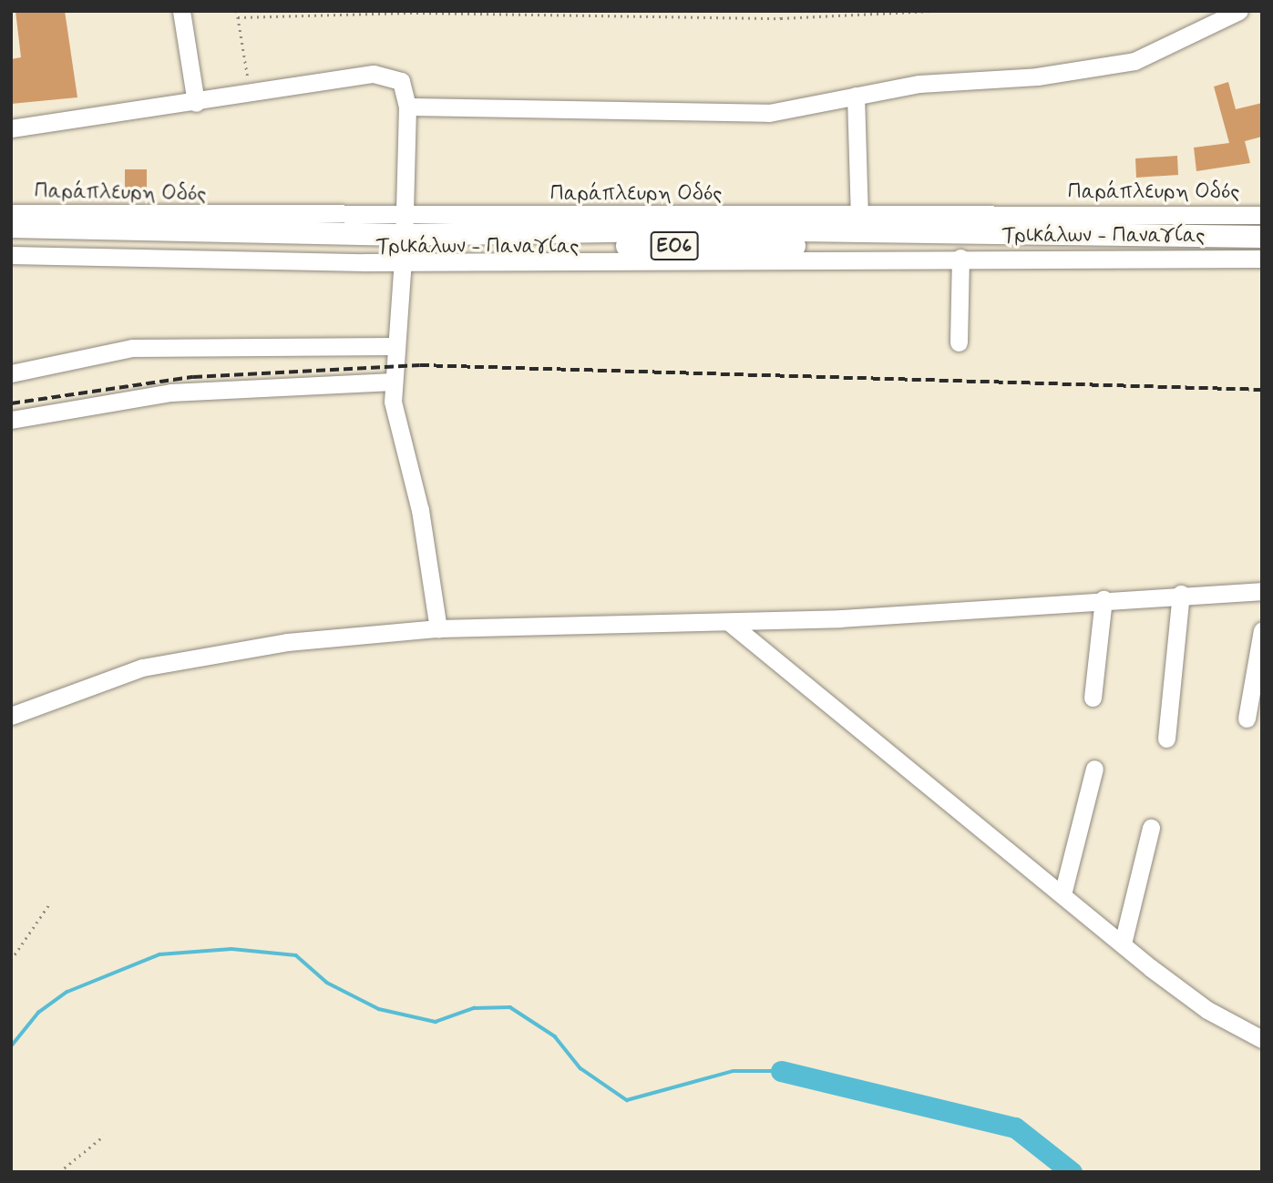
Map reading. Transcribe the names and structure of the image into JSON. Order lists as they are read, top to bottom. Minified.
{"streets":{"main road":["Τρικάλων - Παναγίας","ΕΟ6"],"street":["Παράπλευρη Οδός"]},"crossings":[["Παράπλευρη Οδός","Τρικάλων - Παναγίας"]]}
